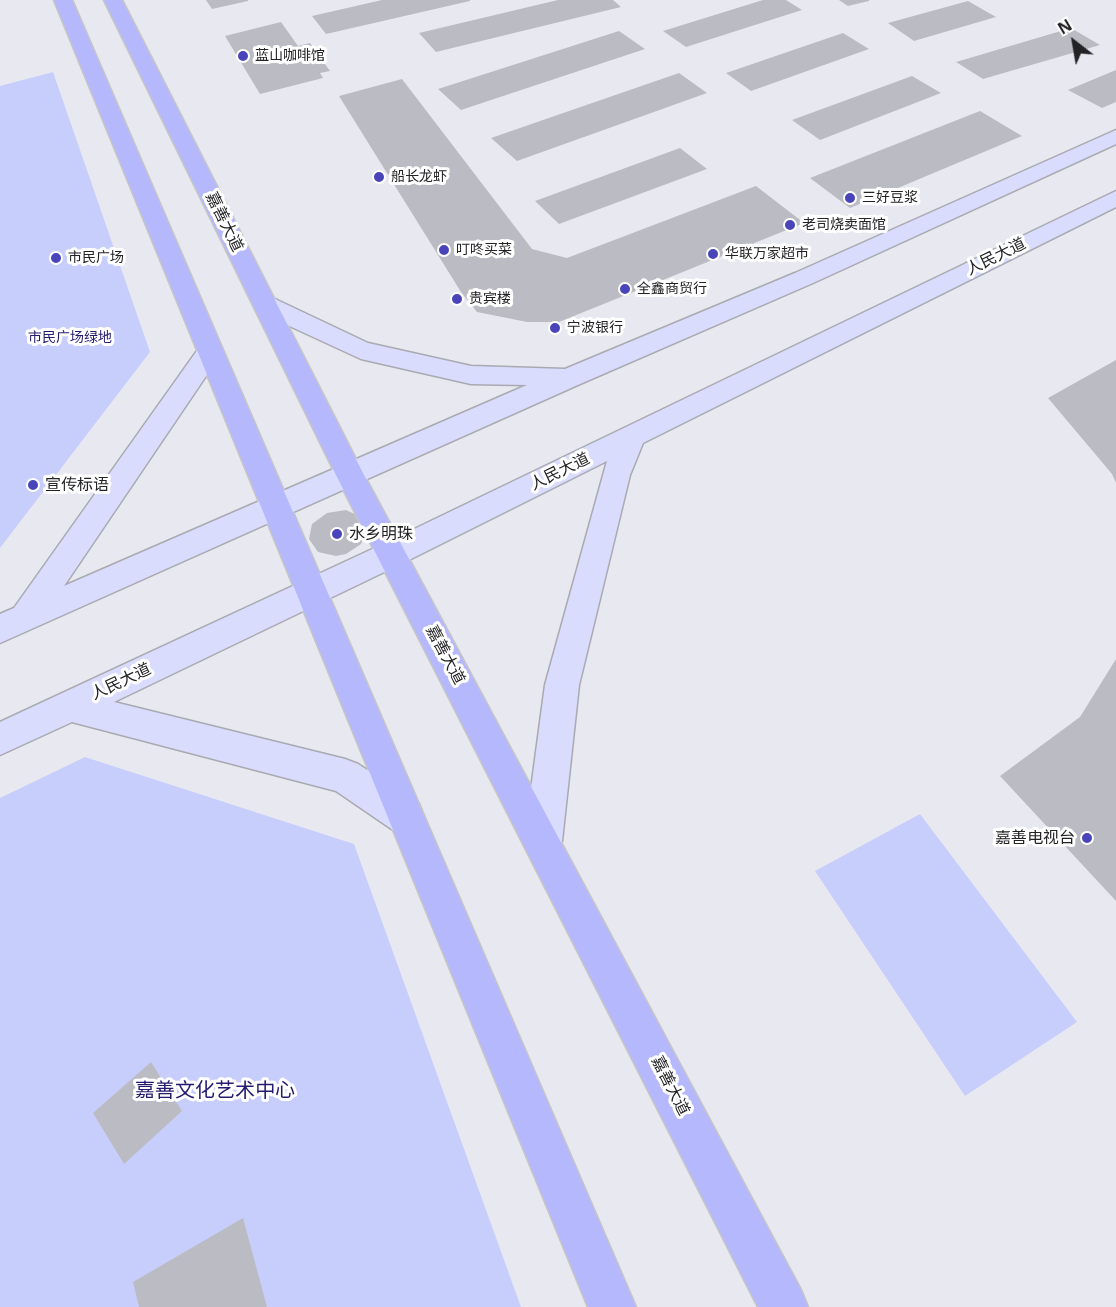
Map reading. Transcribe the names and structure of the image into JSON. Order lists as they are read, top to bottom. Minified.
{"streets":{"main road":["嘉善大道","人民大道"]},"crossings":[["嘉善大道","人民大道"]],"parks":["市民广场绿地","嘉善文化艺术中心"],"places":["蓝山咖啡馆","船长龙虾","三好豆浆","老司烧卖面馆","叮咚买菜","华联万家超市","市民广场","全鑫商贸行","贵宾楼","宁波银行","宣传标语","水乡明珠","嘉善电视台"],"north":"top left"}
